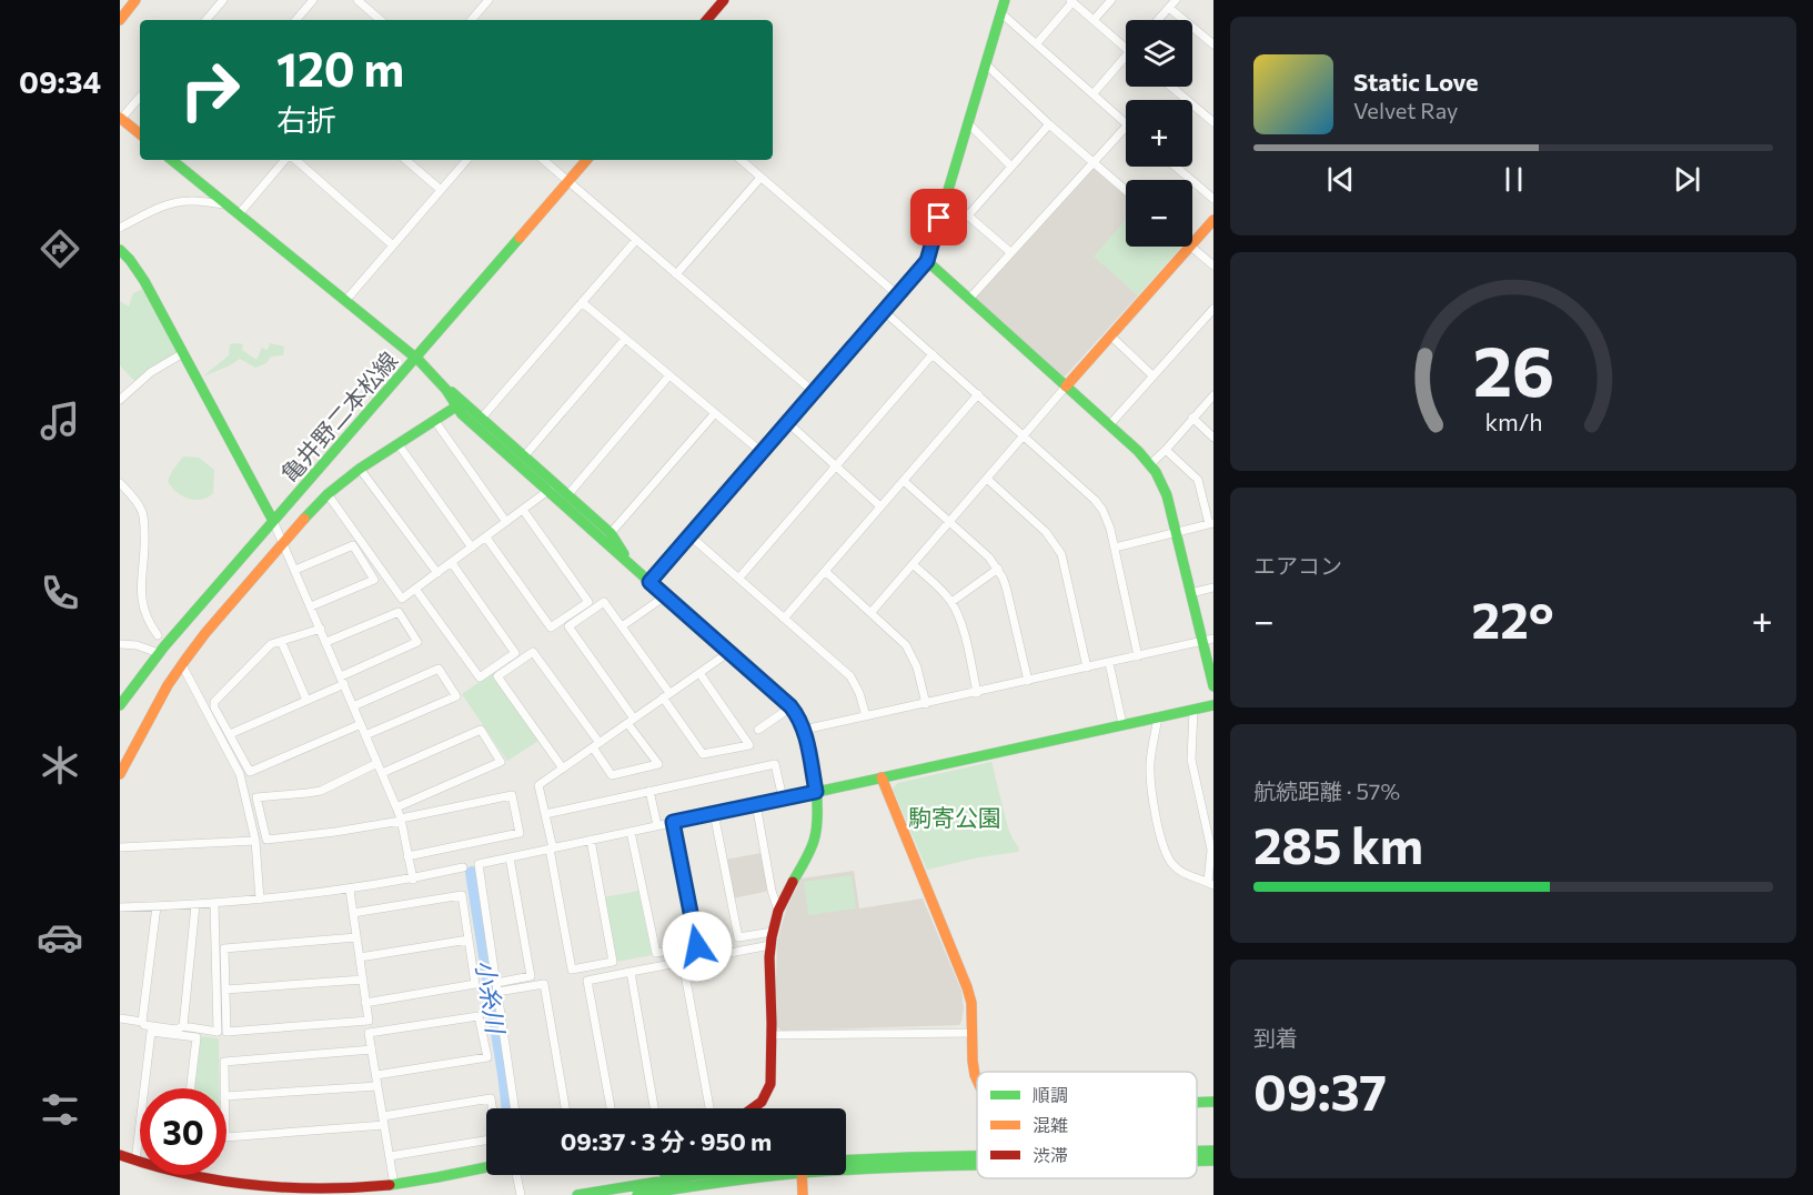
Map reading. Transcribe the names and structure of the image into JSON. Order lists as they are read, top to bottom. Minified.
{"streets":{"street":["亀井野二本松線"]},"water":["小糸川"],"parks":["駒寄公園"],"legend":["順調","混雑","渋滞"],"page":{"tabs":"09:34","map_buttons":["+","−"],"turn":["120 m","右折"],"song":["Static Love","Velvet Ray"],"tile":["エアコン",["航続距離 · 57%","285 km"],["到着","09:37"]],"heat":["−","22°","+"],"limit":"30","trip":"09:37 · 3 分 · 950 m","gauge":["26","km/h"]}}
